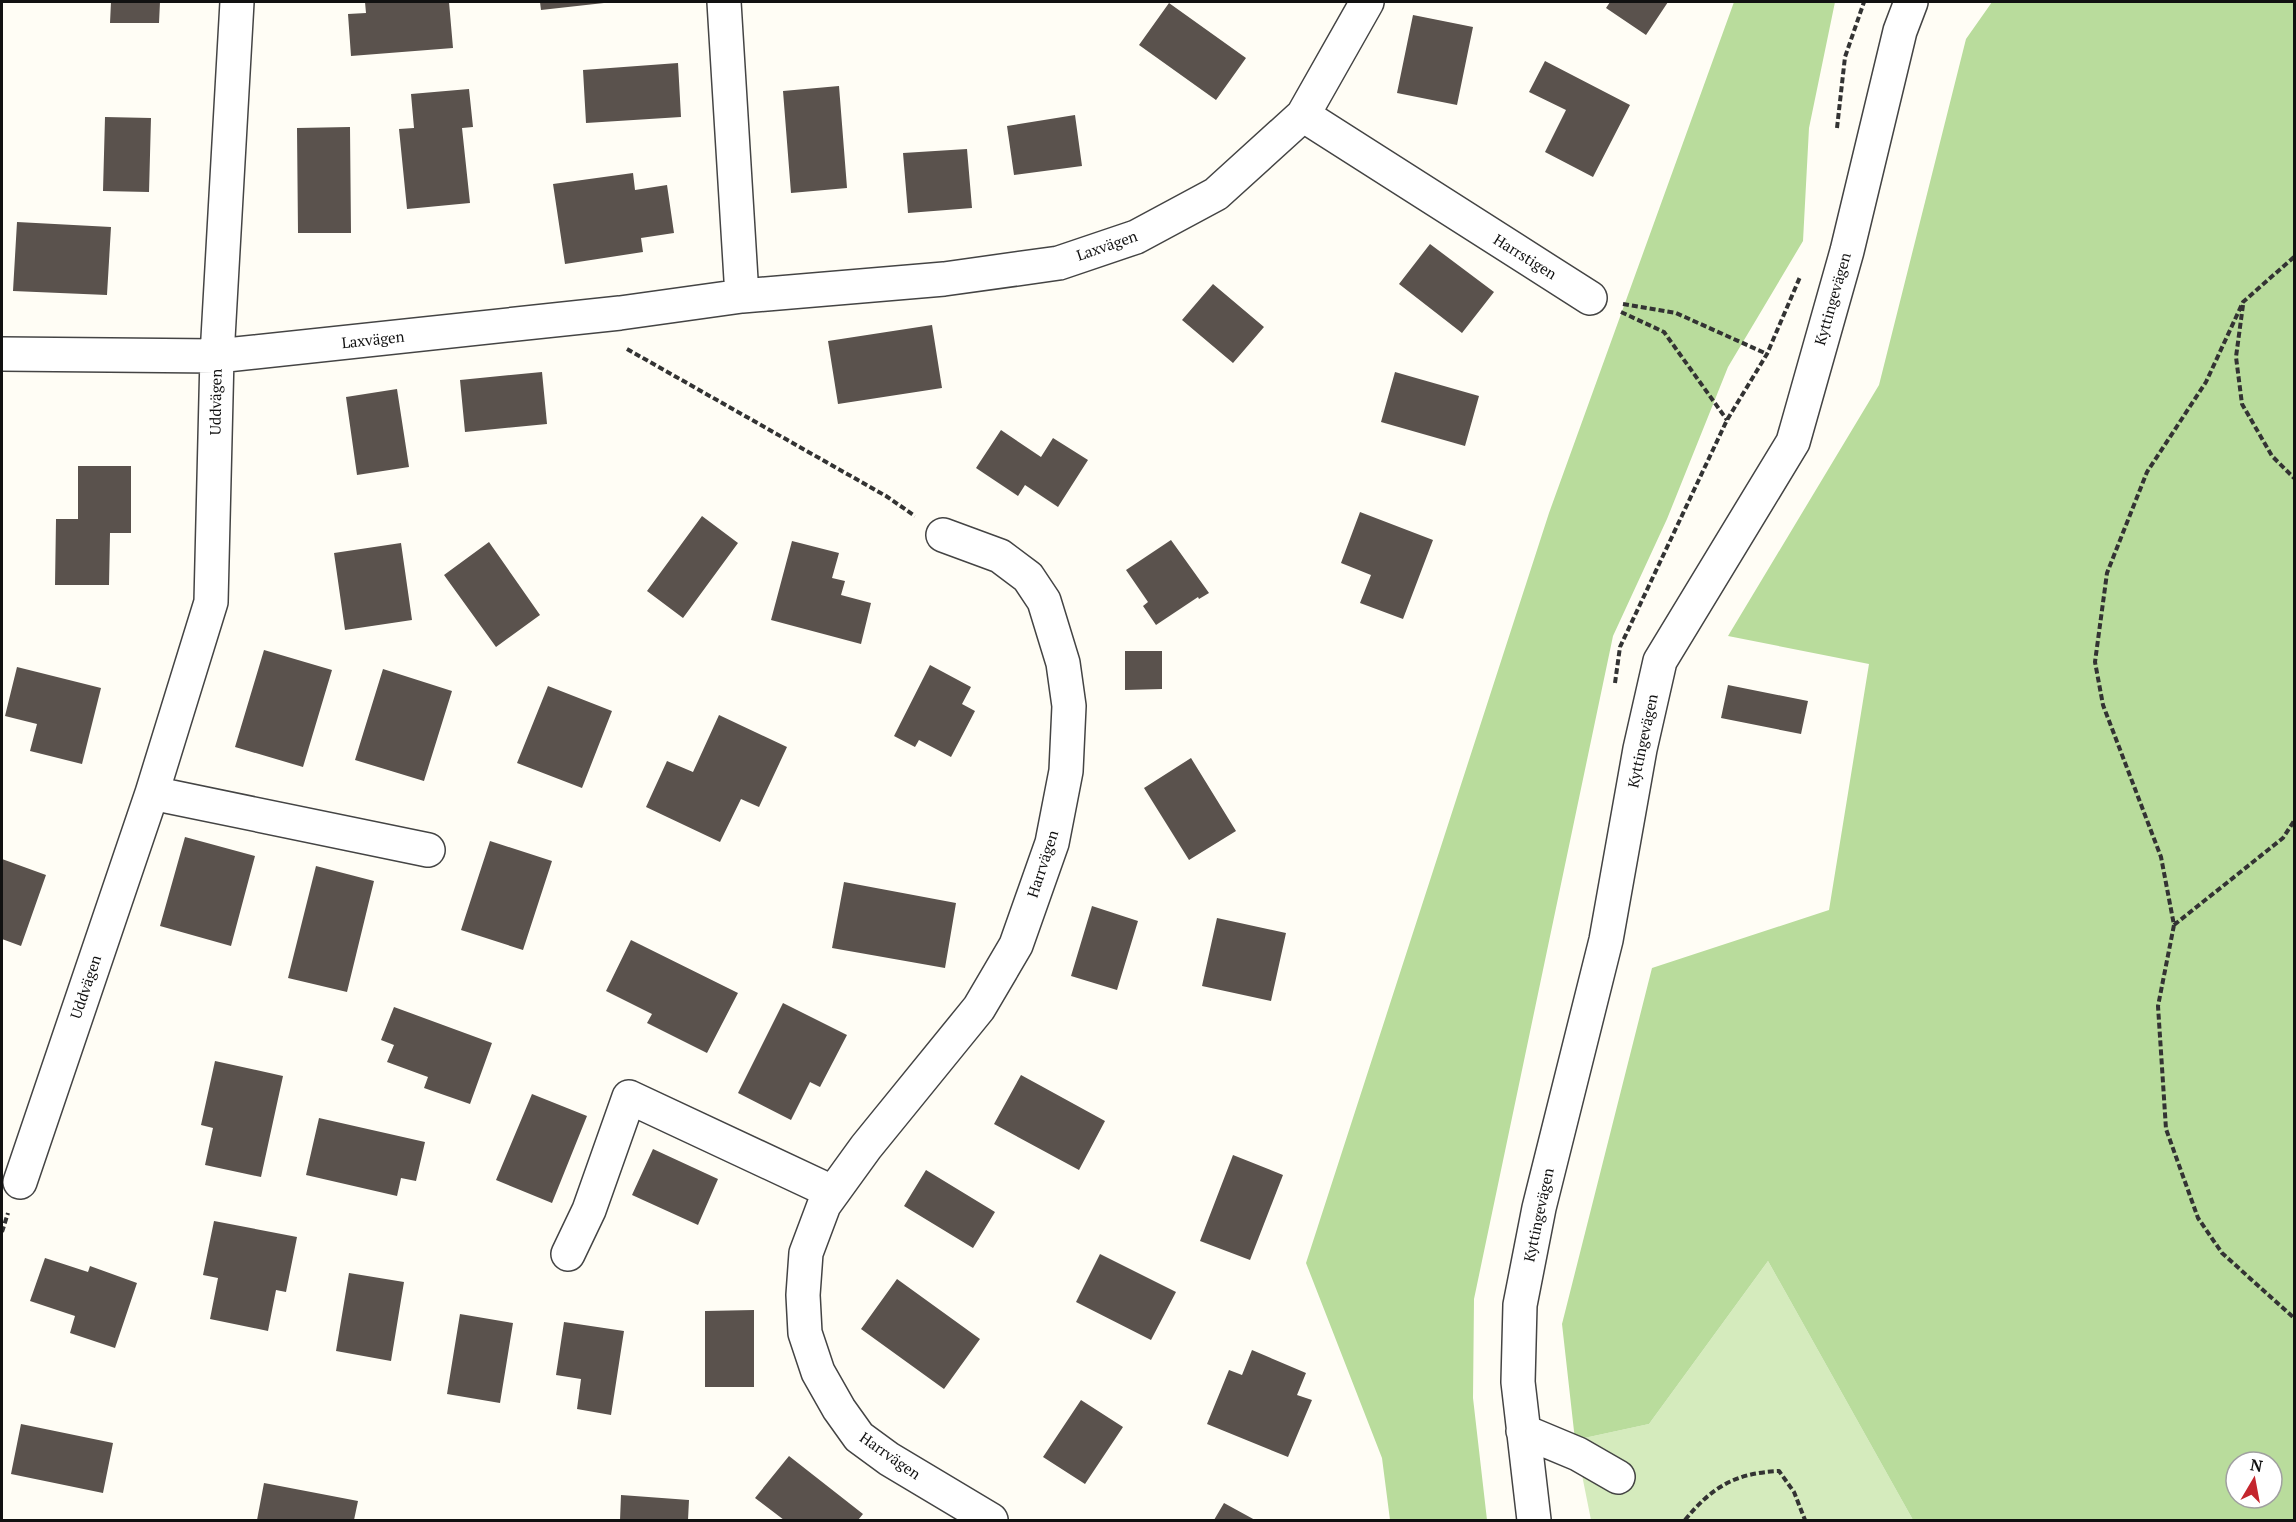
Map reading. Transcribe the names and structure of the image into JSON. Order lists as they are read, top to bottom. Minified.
{"streets":{"street":["Laxvägen","Harrstigen","Kyttingevägen","Uddvägen","Harrvägen"]},"crossings":[["Laxvägen","Harrstigen"],["Laxvägen","Uddvägen"]],"north":"top"}
